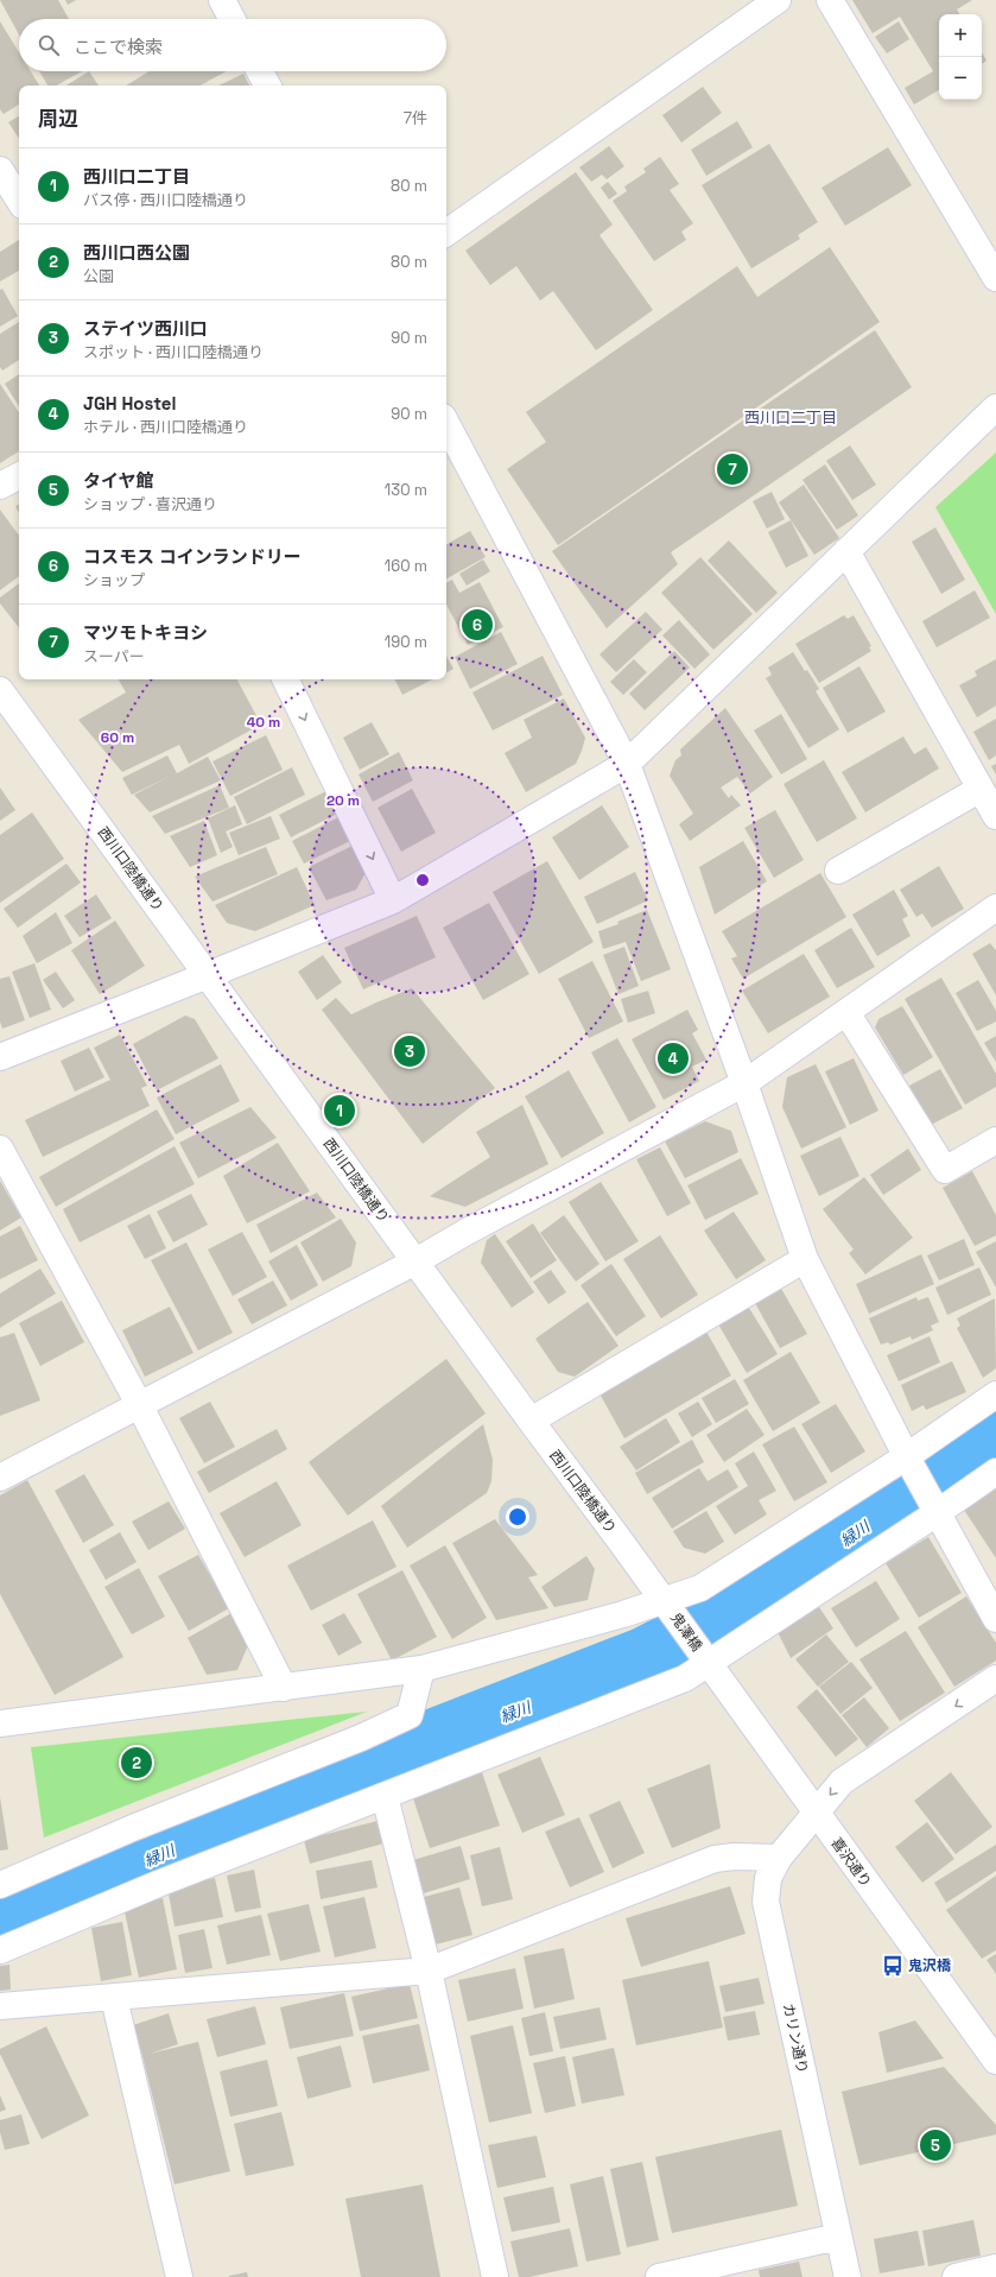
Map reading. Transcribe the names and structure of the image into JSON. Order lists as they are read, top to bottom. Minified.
{"streets":{"street":["西川口陸橋通り","鬼澤橋","喜沢通り","カリン通り"]},"crossings":[["西川口陸橋通り","鬼澤橋"],["鬼澤橋","喜沢通り"],["喜沢通り","カリン通り"]],"districts":["西川口二丁目"],"water":["緑川"],"places":{"bus stop":["鬼沢橋"]},"page":{"map_buttons":["+","−"],"search":"ここで検索","heading":["周辺","7件"],"list":[{"mark":"1","name":"西川口二丁目","note":"バス停 · 西川口陸橋通り","value":"80 m"},{"mark":"2","name":"西川口西公園","note":"公園","value":"80 m"},{"mark":"3","name":"ステイツ西川口","note":"スポット · 西川口陸橋通り","value":"90 m"},{"mark":"4","name":"JGH Hostel","note":"ホテル · 西川口陸橋通り","value":"90 m"},{"mark":"5","name":"タイヤ館","note":"ショップ · 喜沢通り","value":"130 m"},{"mark":"6","name":"コスモス コインランドリー","note":"ショップ","value":"160 m"},{"mark":"7","name":"マツモトキヨシ","note":"スーパー","value":"190 m"}],"pins":["7","6","3","4","1","2","5"]},"rings":["40 m","60 m","20 m"]}
